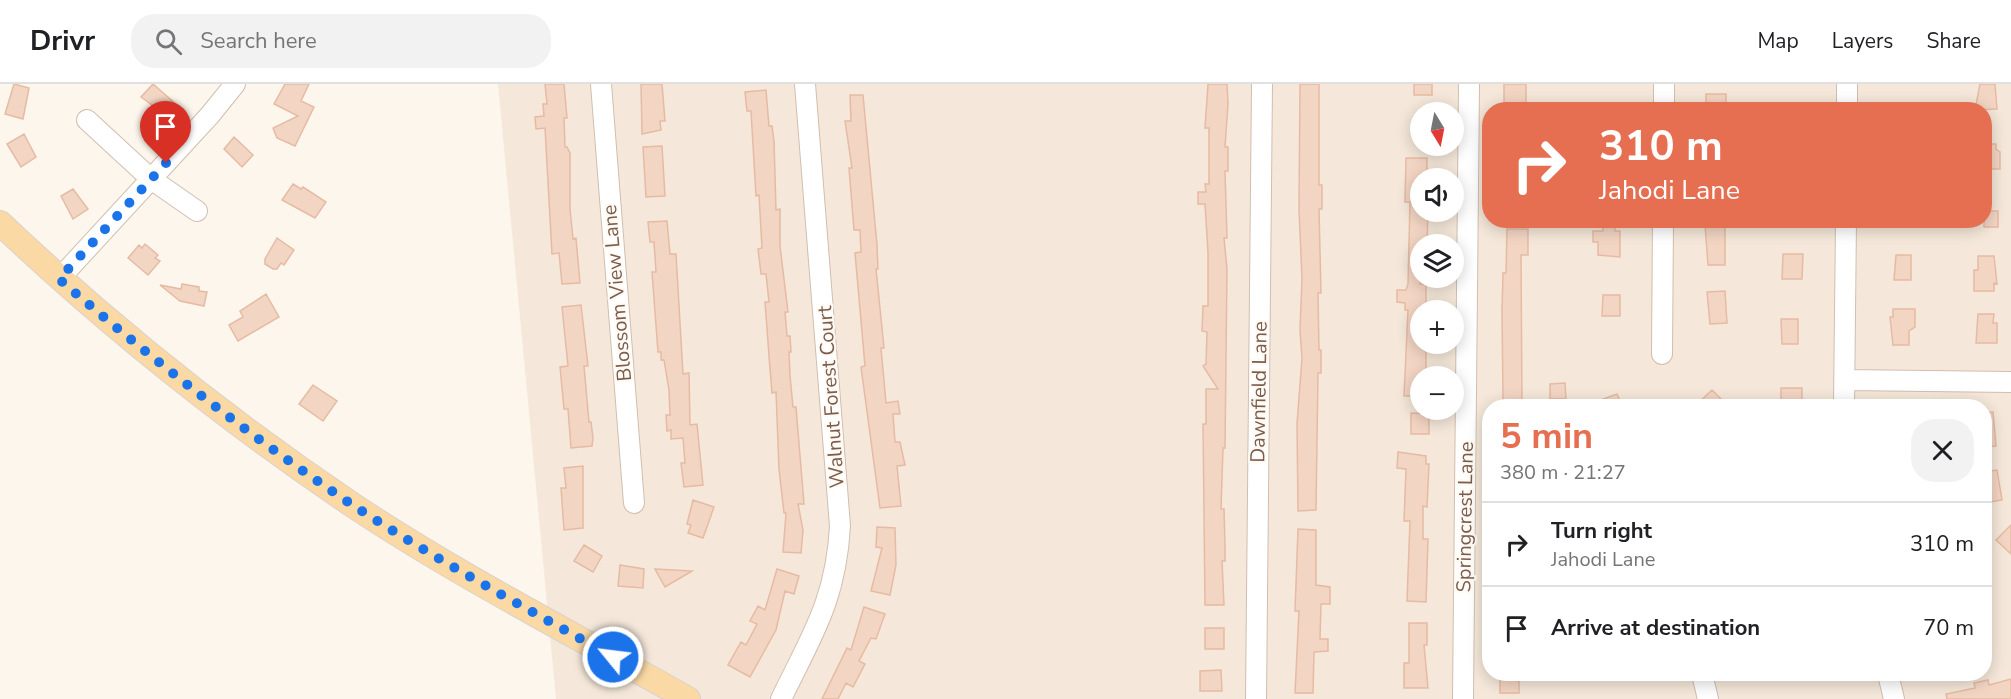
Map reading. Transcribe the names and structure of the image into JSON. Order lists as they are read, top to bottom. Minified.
{"streets":{"street":["Blossom View Lane","Dawnfield Lane","Walnut Forest Court","Springcrest Lane"]},"north":"bottom","page":{"header":"Drivr","search":"Search here","nav":["Map","Layers","Share"],"map_buttons":["+","−"],"turn":["310 m","Jahodi Lane"],"heading":["5 min","380 m · 21:27"],"list":[{"name":"Turn right","note":"Jahodi Lane","value":"310 m"},{"name":"Arrive at destination","value":"70 m"}]}}
